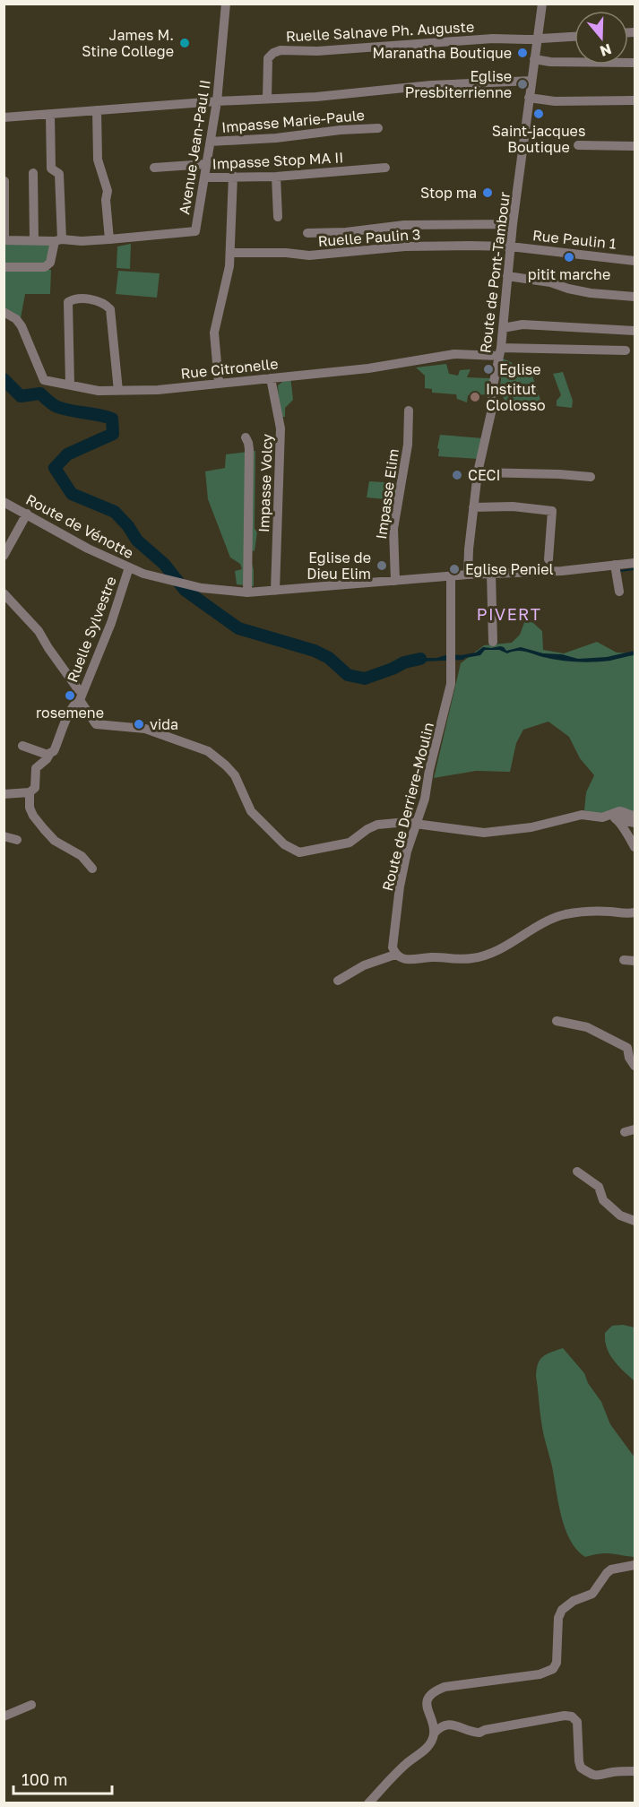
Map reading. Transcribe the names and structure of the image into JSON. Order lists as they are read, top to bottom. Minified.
{"streets":{"street":["Ruelle Salnave Ph. Auguste","Impasse Marie-Paule","Avenue Jean-Paul II","Impasse Stop MA II","Ruelle Paulin 3","Rue Paulin 1","Route de Pont-Tambour","Rue Citronelle","Impasse Volcy","Impasse Elim","Route de Vénotte","Ruelle Sylvestre","Route de Derriere-Moulin"]},"crossings":[["Ruelle Salnave Ph. Auguste","Route de Pont-Tambour"],["Impasse Marie-Paule","Avenue Jean-Paul II"],["Avenue Jean-Paul II","Impasse Stop MA II"],["Ruelle Paulin 3","Rue Paulin 1"],["Ruelle Paulin 3","Route de Pont-Tambour"],["Rue Paulin 1","Route de Pont-Tambour"],["Route de Pont-Tambour","Rue Citronelle"],["Route de Pont-Tambour","Route de Vénotte"],["Rue Citronelle","Impasse Volcy"],["Impasse Volcy","Route de Vénotte"],["Impasse Elim","Route de Vénotte"],["Route de Vénotte","Ruelle Sylvestre"],["Route de Vénotte","Route de Derriere-Moulin"]],"districts":["PIVERT"],"places":["James M. Stine College","Maranatha Boutique","Eglise Presbiterrienne","Saint-jacques Boutique","Stop ma","pitit marche","Eglise","Institut Clolosso","CECI","Eglise de Dieu Elim","Eglise Peniel","rosemene","vida"],"scale_bar":"100 m","north":"bottom"}
